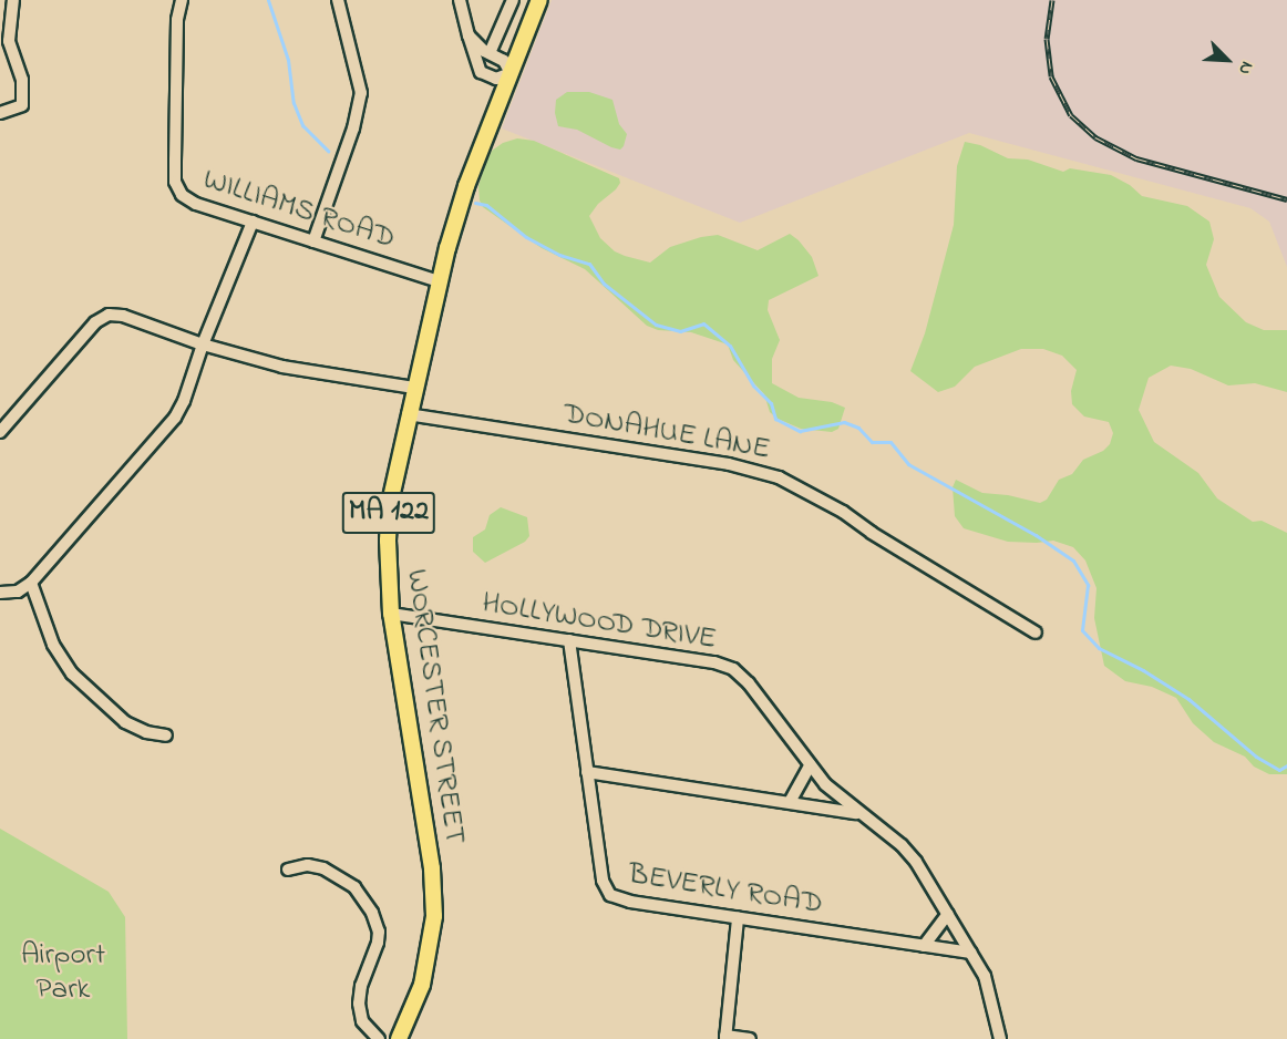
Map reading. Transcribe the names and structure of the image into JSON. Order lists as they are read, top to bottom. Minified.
{"streets":{"main road":["MA 122","WORCESTER STREET"],"street":["WILLIAMS ROAD","DONAHUE LANE","HOLLYWOOD DRIVE","BEVERLY ROAD"]},"crossings":[["WILLIAMS ROAD","WORCESTER STREET"],["DONAHUE LANE","WORCESTER STREET"],["HOLLYWOOD DRIVE","WORCESTER STREET"],["HOLLYWOOD DRIVE","BEVERLY ROAD"]],"parks":["Airport Park"],"north":"bottom right"}
